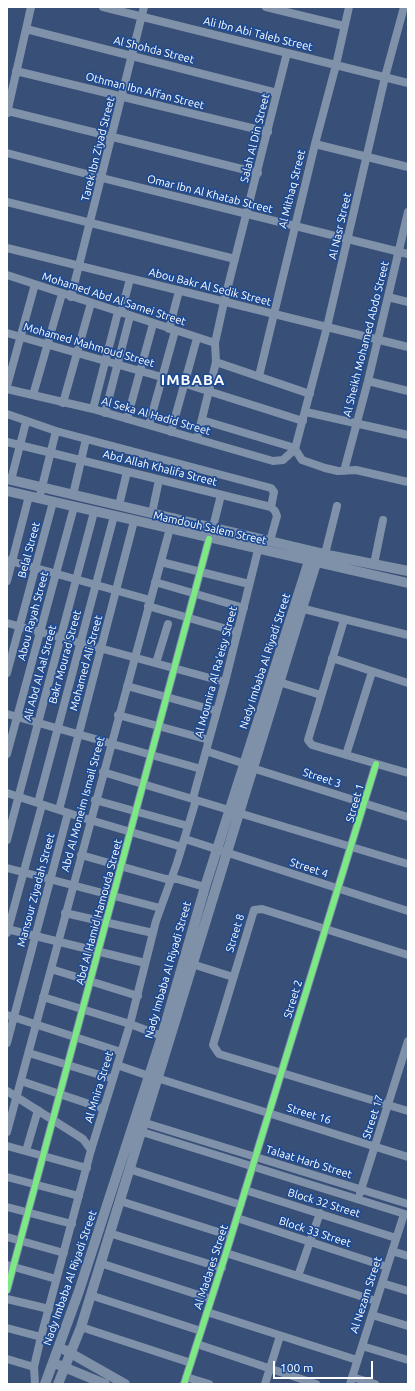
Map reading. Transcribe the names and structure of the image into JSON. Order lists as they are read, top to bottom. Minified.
{"streets":{"main road":["Mamdouh Salem Street","Nady Imbaba Al Riyadi Street"],"street":["Ali Ibn Abi Taleb Street","Al Shohda Street","Othman Ibn Affan Street","Salah Al Din Street","Tarek Ibn Ziyad Street","Al Mithaq Street","Omar Ibn Al Khatab Street","Al Nasr Street","Abou Bakr Al Sedik Street","Mohamed Abd Al Samei Street","Al Sheikh Mohamed Abdo Street","Mohamed Mahmoud Street","Al Seka Al Hadid Street","Abd Allah Khalifa Street","Belal Street","Abou Rayah Street","Bakr Mourad Street","Mohamed Ali Street","Al Mounira Al Ra'eisy Street","Ali Abd Al Aal Street","Street 3","Street 1","Abd Al Moneim Ismail Street","Street 4","Mansour Ziyadah Street","Abd Al Hamid Hamouda Street","Street 8","Street 2","Al Mnira Street","Street 16","Street 17","Talaat Harb Street","Block 32 Street","Block 33 Street","Al Madares Street","Al Nezam Street"]},"crossings":[["Ali Ibn Abi Taleb Street","Salah Al Din Street"],["Ali Ibn Abi Taleb Street","Tarek Ibn Ziyad Street"],["Ali Ibn Abi Taleb Street","Al Mithaq Street"],["Ali Ibn Abi Taleb Street","Al Nasr Street"],["Al Shohda Street","Salah Al Din Street"],["Al Shohda Street","Tarek Ibn Ziyad Street"],["Othman Ibn Affan Street","Salah Al Din Street"],["Othman Ibn Affan Street","Tarek Ibn Ziyad Street"],["Salah Al Din Street","Omar Ibn Al Khatab Street"],["Salah Al Din Street","Abou Bakr Al Sedik Street"],["Salah Al Din Street","Mohamed Abd Al Samei Street"],["Salah Al Din Street","Mohamed Mahmoud Street"],["Salah Al Din Street","Al Seka Al Hadid Street"],["Tarek Ibn Ziyad Street","Omar Ibn Al Khatab Street"],["Tarek Ibn Ziyad Street","Abou Bakr Al Sedik Street"],["Tarek Ibn Ziyad Street","Mohamed Abd Al Samei Street"],["Al Mithaq Street","Omar Ibn Al Khatab Street"],["Al Mithaq Street","Abou Bakr Al Sedik Street"],["Omar Ibn Al Khatab Street","Al Nasr Street"],["Omar Ibn Al Khatab Street","Al Sheikh Mohamed Abdo Street"],["Al Nasr Street","Abou Bakr Al Sedik Street"],["Al Nasr Street","Mohamed Mahmoud Street"],["Al Nasr Street","Al Seka Al Hadid Street"],["Abou Bakr Al Sedik Street","Al Sheikh Mohamed Abdo Street"],["Mamdouh Salem Street","Belal Street"],["Mamdouh Salem Street","Abou Rayah Street"],["Mamdouh Salem Street","Bakr Mourad Street"],["Mamdouh Salem Street","Nady Imbaba Al Riyadi Street"],["Mamdouh Salem Street","Mohamed Ali Street"],["Mamdouh Salem Street","Al Mounira Al Ra'eisy Street"],["Mamdouh Salem Street","Ali Abd Al Aal Street"],["Mamdouh Salem Street","Abd Al Moneim Ismail Street"],["Mamdouh Salem Street","Abd Al Hamid Hamouda Street"],["Bakr Mourad Street","Street 4"],["Nady Imbaba Al Riyadi Street","Street 3"],["Nady Imbaba Al Riyadi Street","Street 4"],["Nady Imbaba Al Riyadi Street","Street 16"],["Nady Imbaba Al Riyadi Street","Talaat Harb Street"],["Mohamed Ali Street","Street 4"],["Al Mounira Al Ra'eisy Street","Street 3"],["Al Mounira Al Ra'eisy Street","Al Mnira Street"],["Ali Abd Al Aal Street","Street 4"],["Street 3","Street 1"],["Street 1","Street 2"],["Abd Al Moneim Ismail Street","Street 4"],["Street 4","Mansour Ziyadah Street"],["Street 4","Abd Al Hamid Hamouda Street"],["Street 4","Street 2"],["Street 4","Al Mnira Street"],["Street 8","Street 2"],["Street 2","Street 16"],["Street 2","Talaat Harb Street"],["Street 2","Al Madares Street"],["Al Mnira Street","Street 16"],["Street 16","Street 17"],["Street 17","Talaat Harb Street"],["Talaat Harb Street","Al Madares Street"],["Talaat Harb Street","Al Nezam Street"],["Block 32 Street","Al Madares Street"],["Block 32 Street","Al Nezam Street"],["Block 33 Street","Al Madares Street"],["Block 33 Street","Al Nezam Street"]],"districts":["IMBABA"],"scale_bar":"100 m"}
